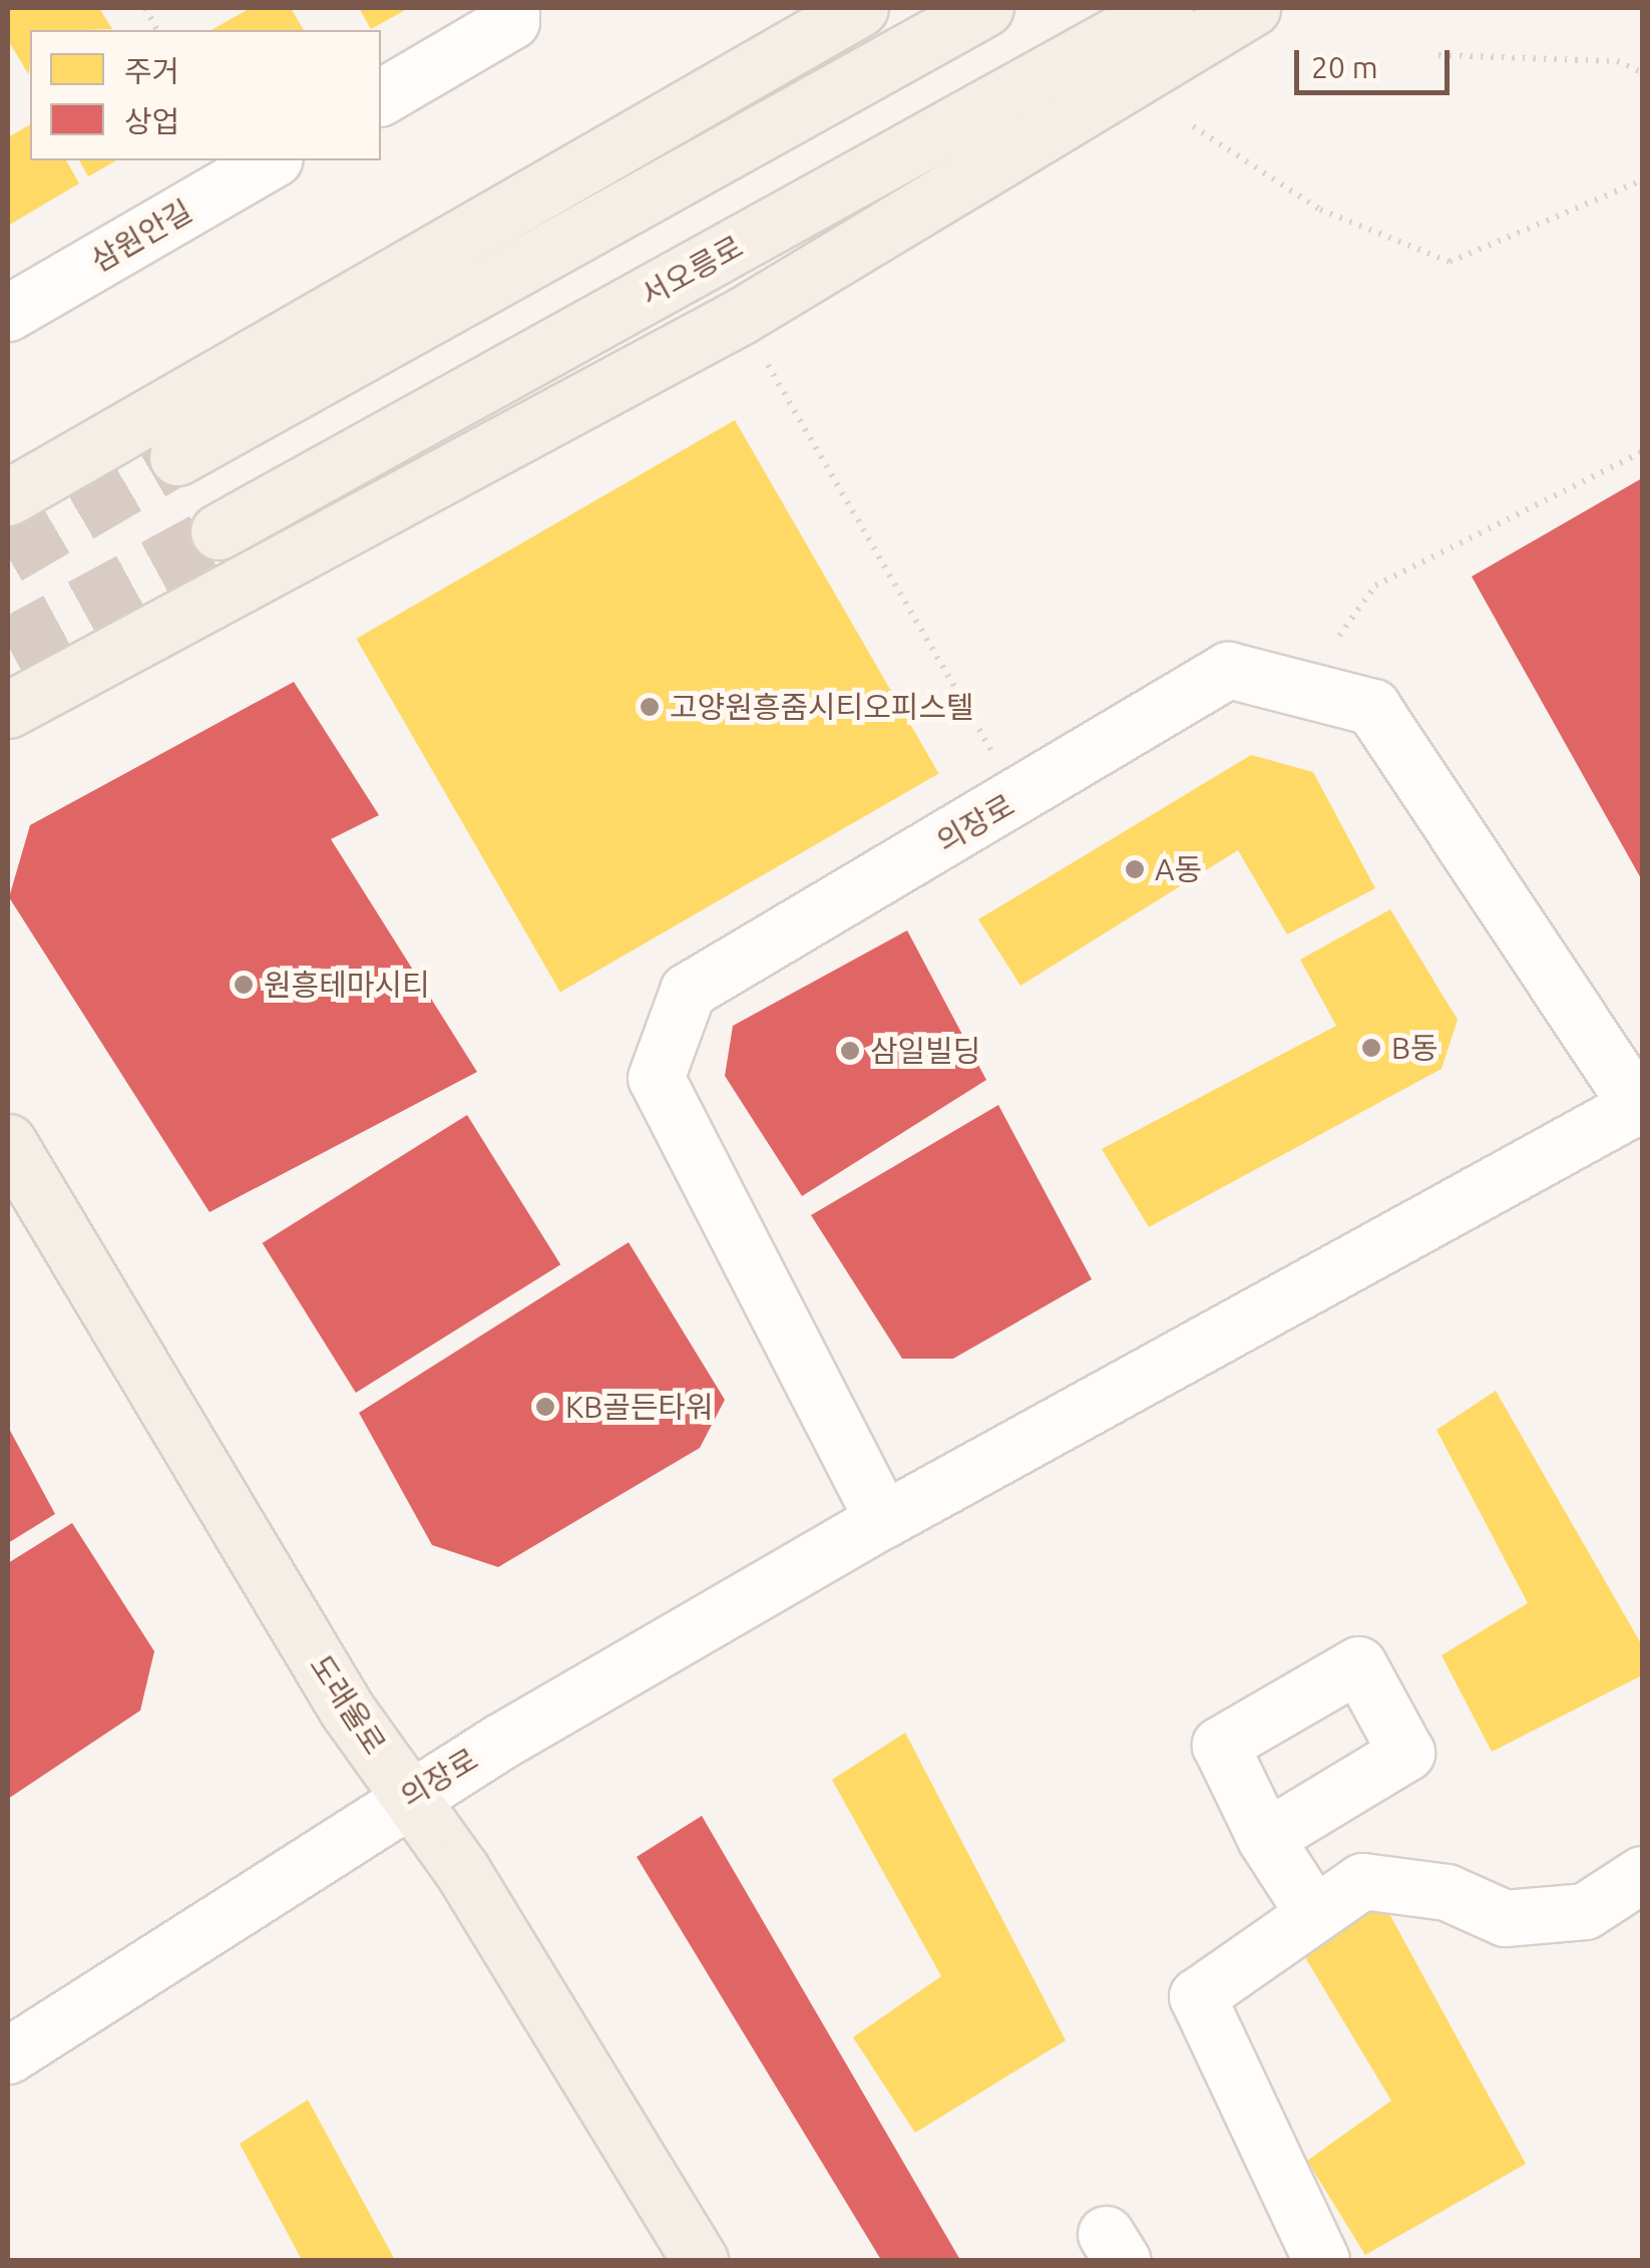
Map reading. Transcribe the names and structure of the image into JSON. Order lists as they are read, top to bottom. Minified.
{"streets":{"main road":["서오릉로","도래울로"],"street":["삼원안길","의장로"]},"crossings":[["의장로","도래울로"]],"places":["고양원흥줌시티오피스텔","A동","원흥테마시티","B동","삼일빌딩","KB골든타워"],"legend":["주거","상업"],"scale_bar":"20 m"}
